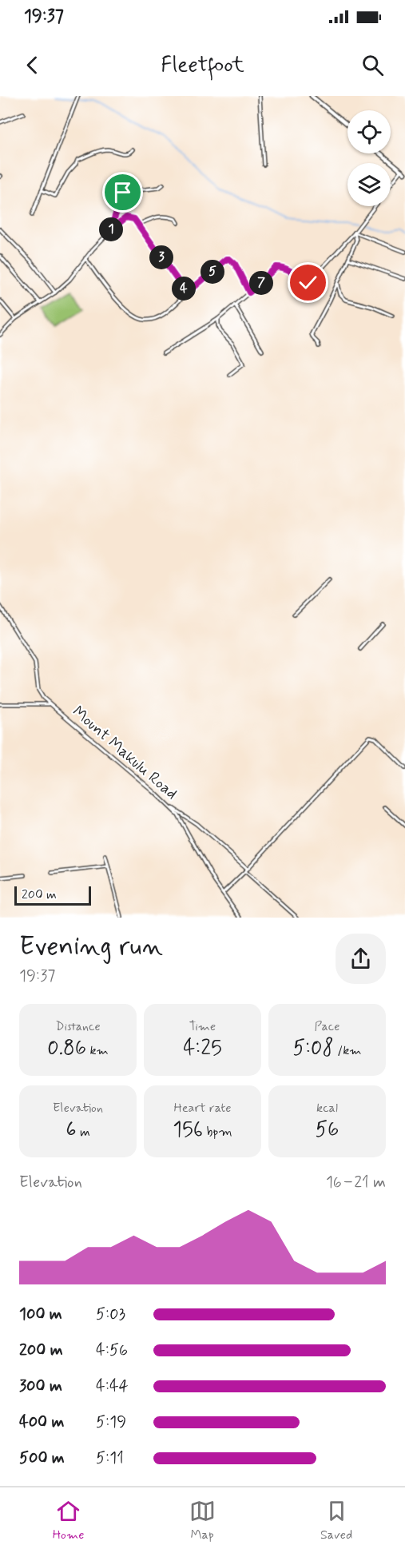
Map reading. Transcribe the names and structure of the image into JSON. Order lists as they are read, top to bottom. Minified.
{"streets":{"street":["Mount Makulu Road"]},"scale_bar":"200 m","page":{"status":"19:37","header":"Fleetfoot","pins":["1","3","5","7","4"],"scale":"200 m","heading":["Evening run","19:37"],"stats":[["Distance","0.86 km"],["Time","4:25"],["Pace","5:08 /km"],["Elevation","6 m"],["Heart rate","156 bpm"],["kcal","56"]],"chart":["Elevation","16–21 m"],"list":[{"name":"100 m","note":"5:03"},{"name":"200 m","note":"4:56"},{"name":"300 m","note":"4:44"},{"name":"400 m","note":"5:19"},{"name":"500 m","note":"5:11"}],"tabs":["Home","Map","Saved"]}}
